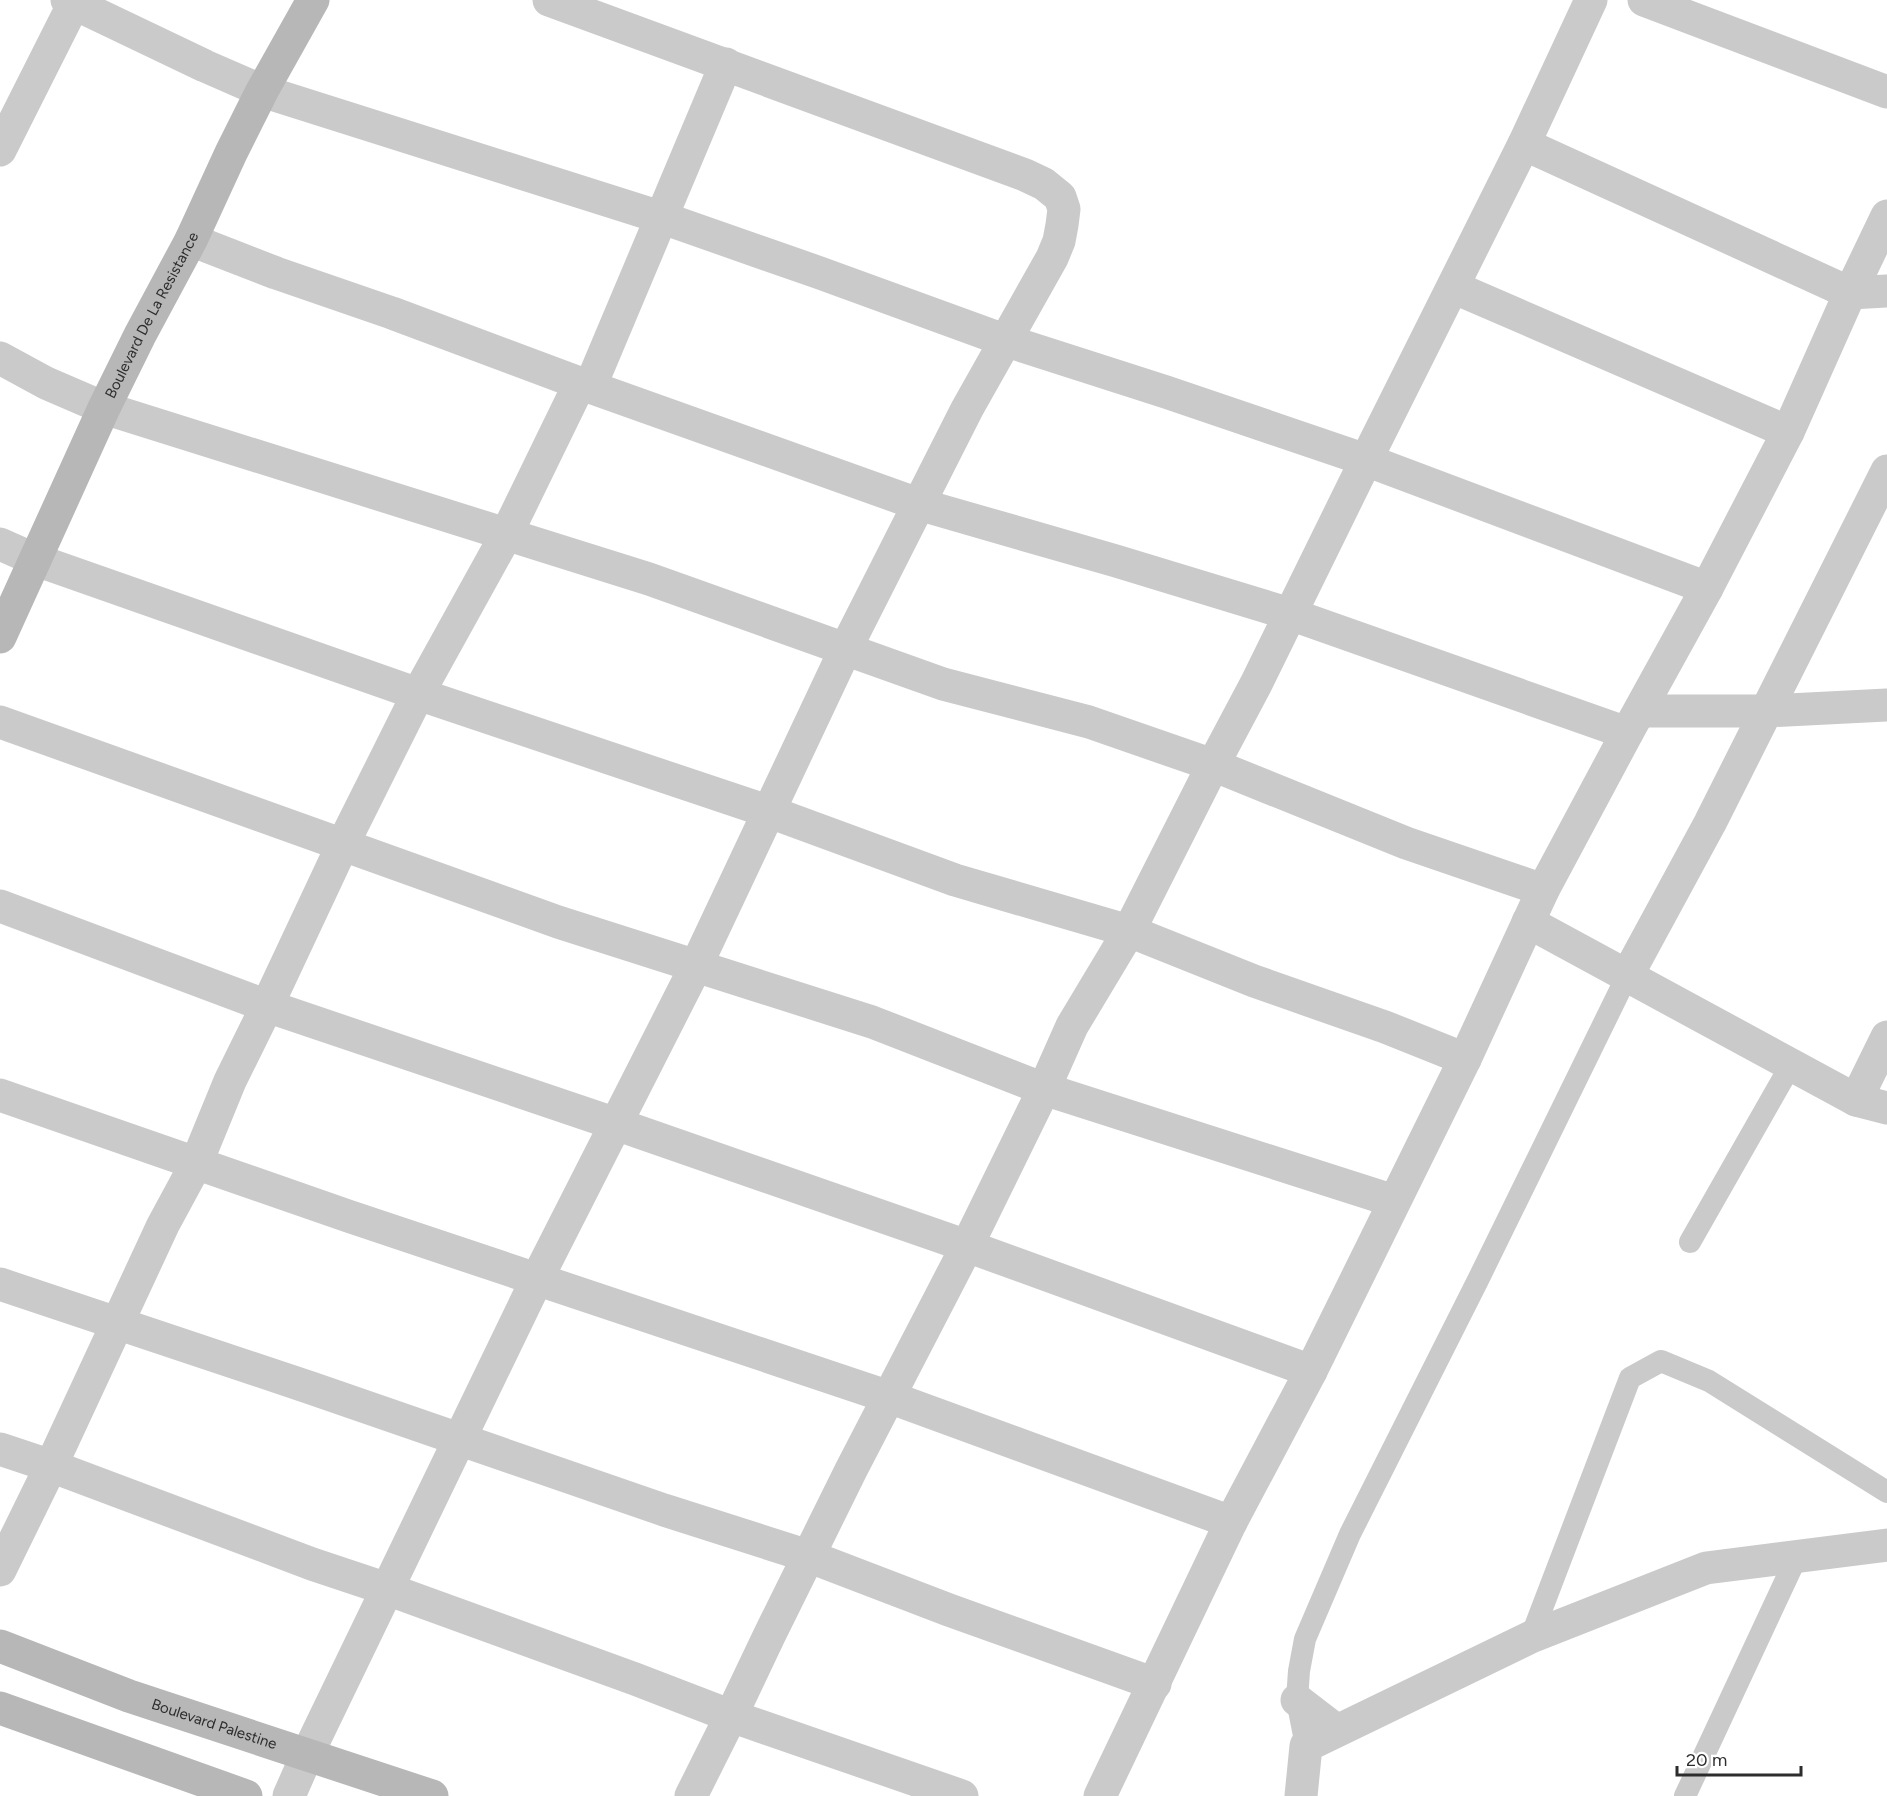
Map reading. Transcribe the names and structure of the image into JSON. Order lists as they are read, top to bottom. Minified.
{"streets":{"street":["Boulevard De La Resistance","Boulevard Palestine"]},"scale_bar":"20 m"}
